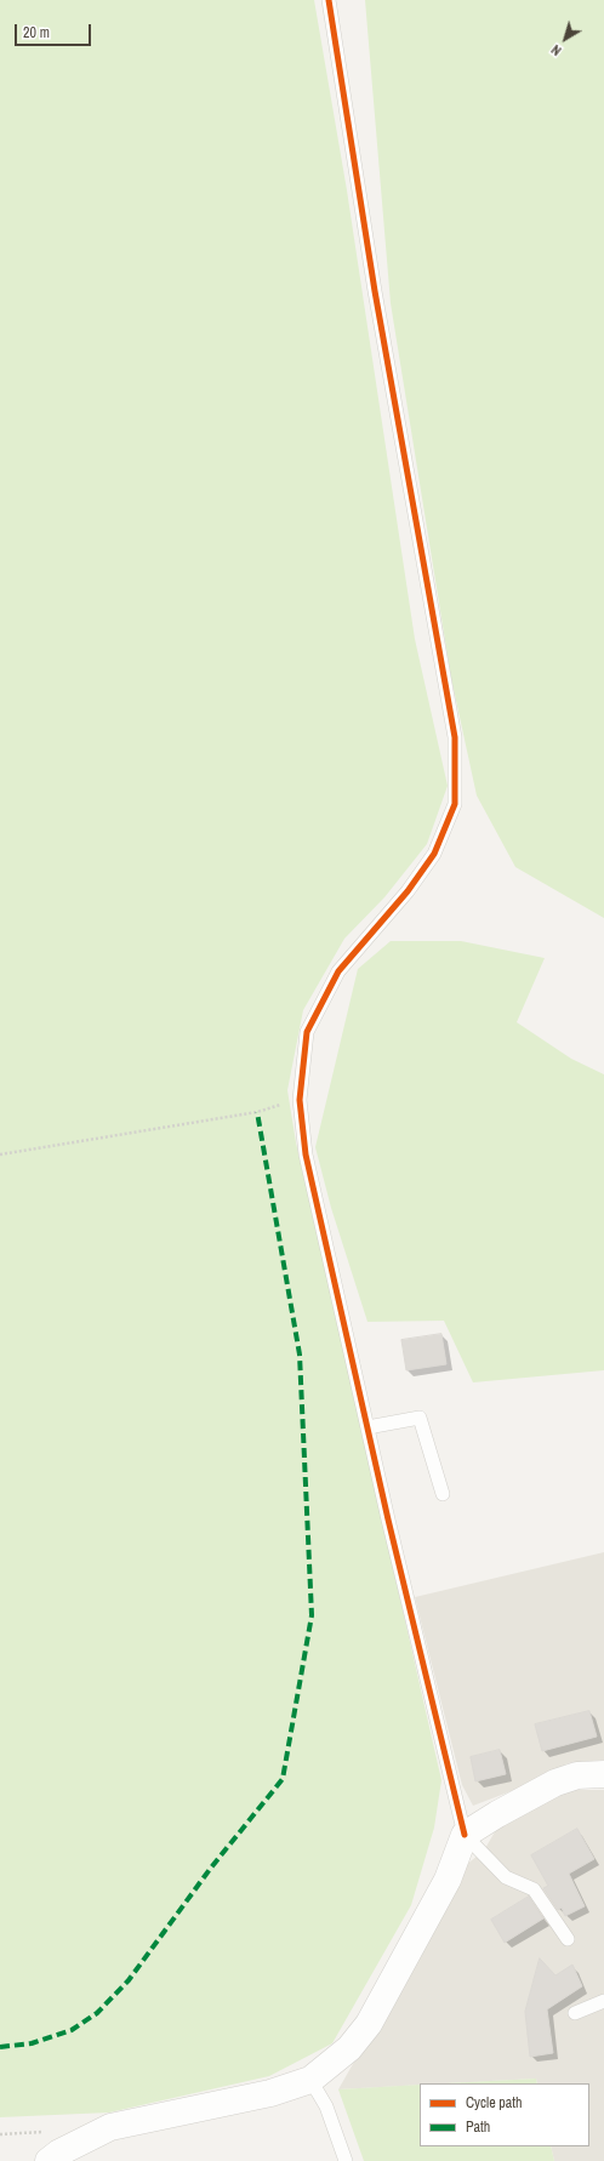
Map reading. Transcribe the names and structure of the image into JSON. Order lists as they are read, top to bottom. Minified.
{"legend":["Cycle path","Path"],"scale_bar":"20 m","north":"bottom left"}
